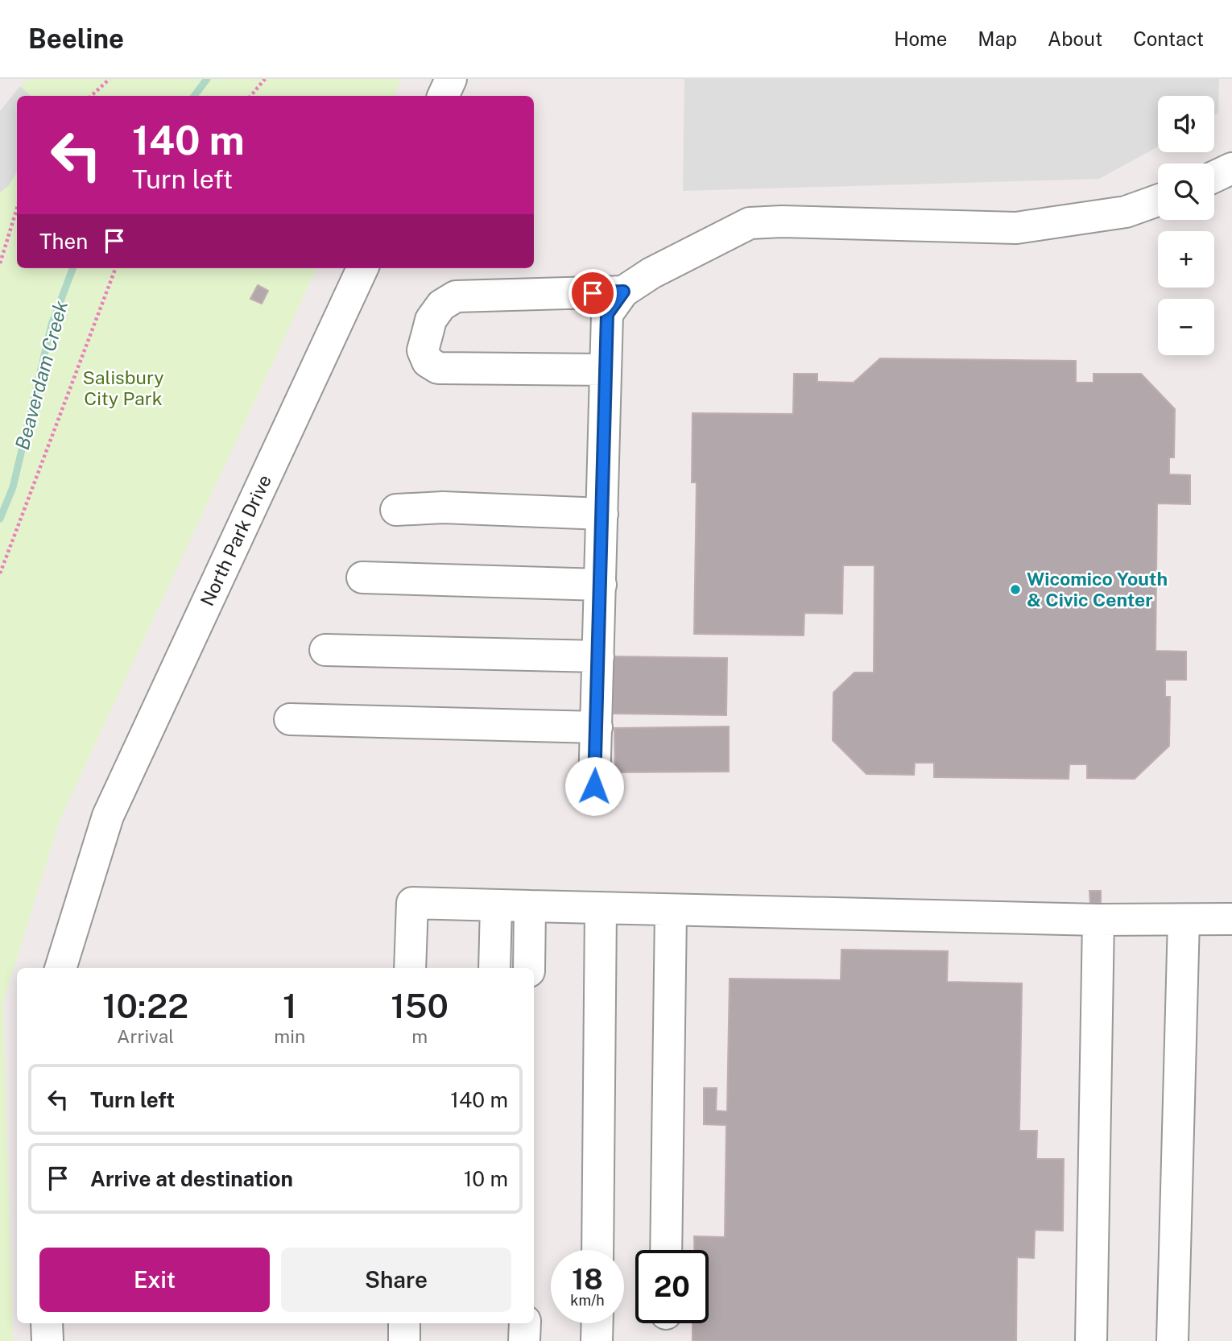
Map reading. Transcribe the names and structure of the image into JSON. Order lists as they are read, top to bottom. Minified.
{"streets":{"street":["North Park Drive"]},"water":["Beaverdam Creek"],"parks":["Salisbury City Park"],"places":["Wicomico Youth & Civic Center"],"page":{"header":"Beeline","nav":["Home","Map","About","Contact"],"map_buttons":["+","−"],"turn":["140 m","Turn left"],"then":"Then","eta":["10:22","Arrival","1","min","150","m"],"list":[{"name":"Turn left","value":"140 m"},{"name":"Arrive at destination","value":"10 m"}],"buttons":["Exit","Share"],"speed":"18 km/h","limit":"20"}}
